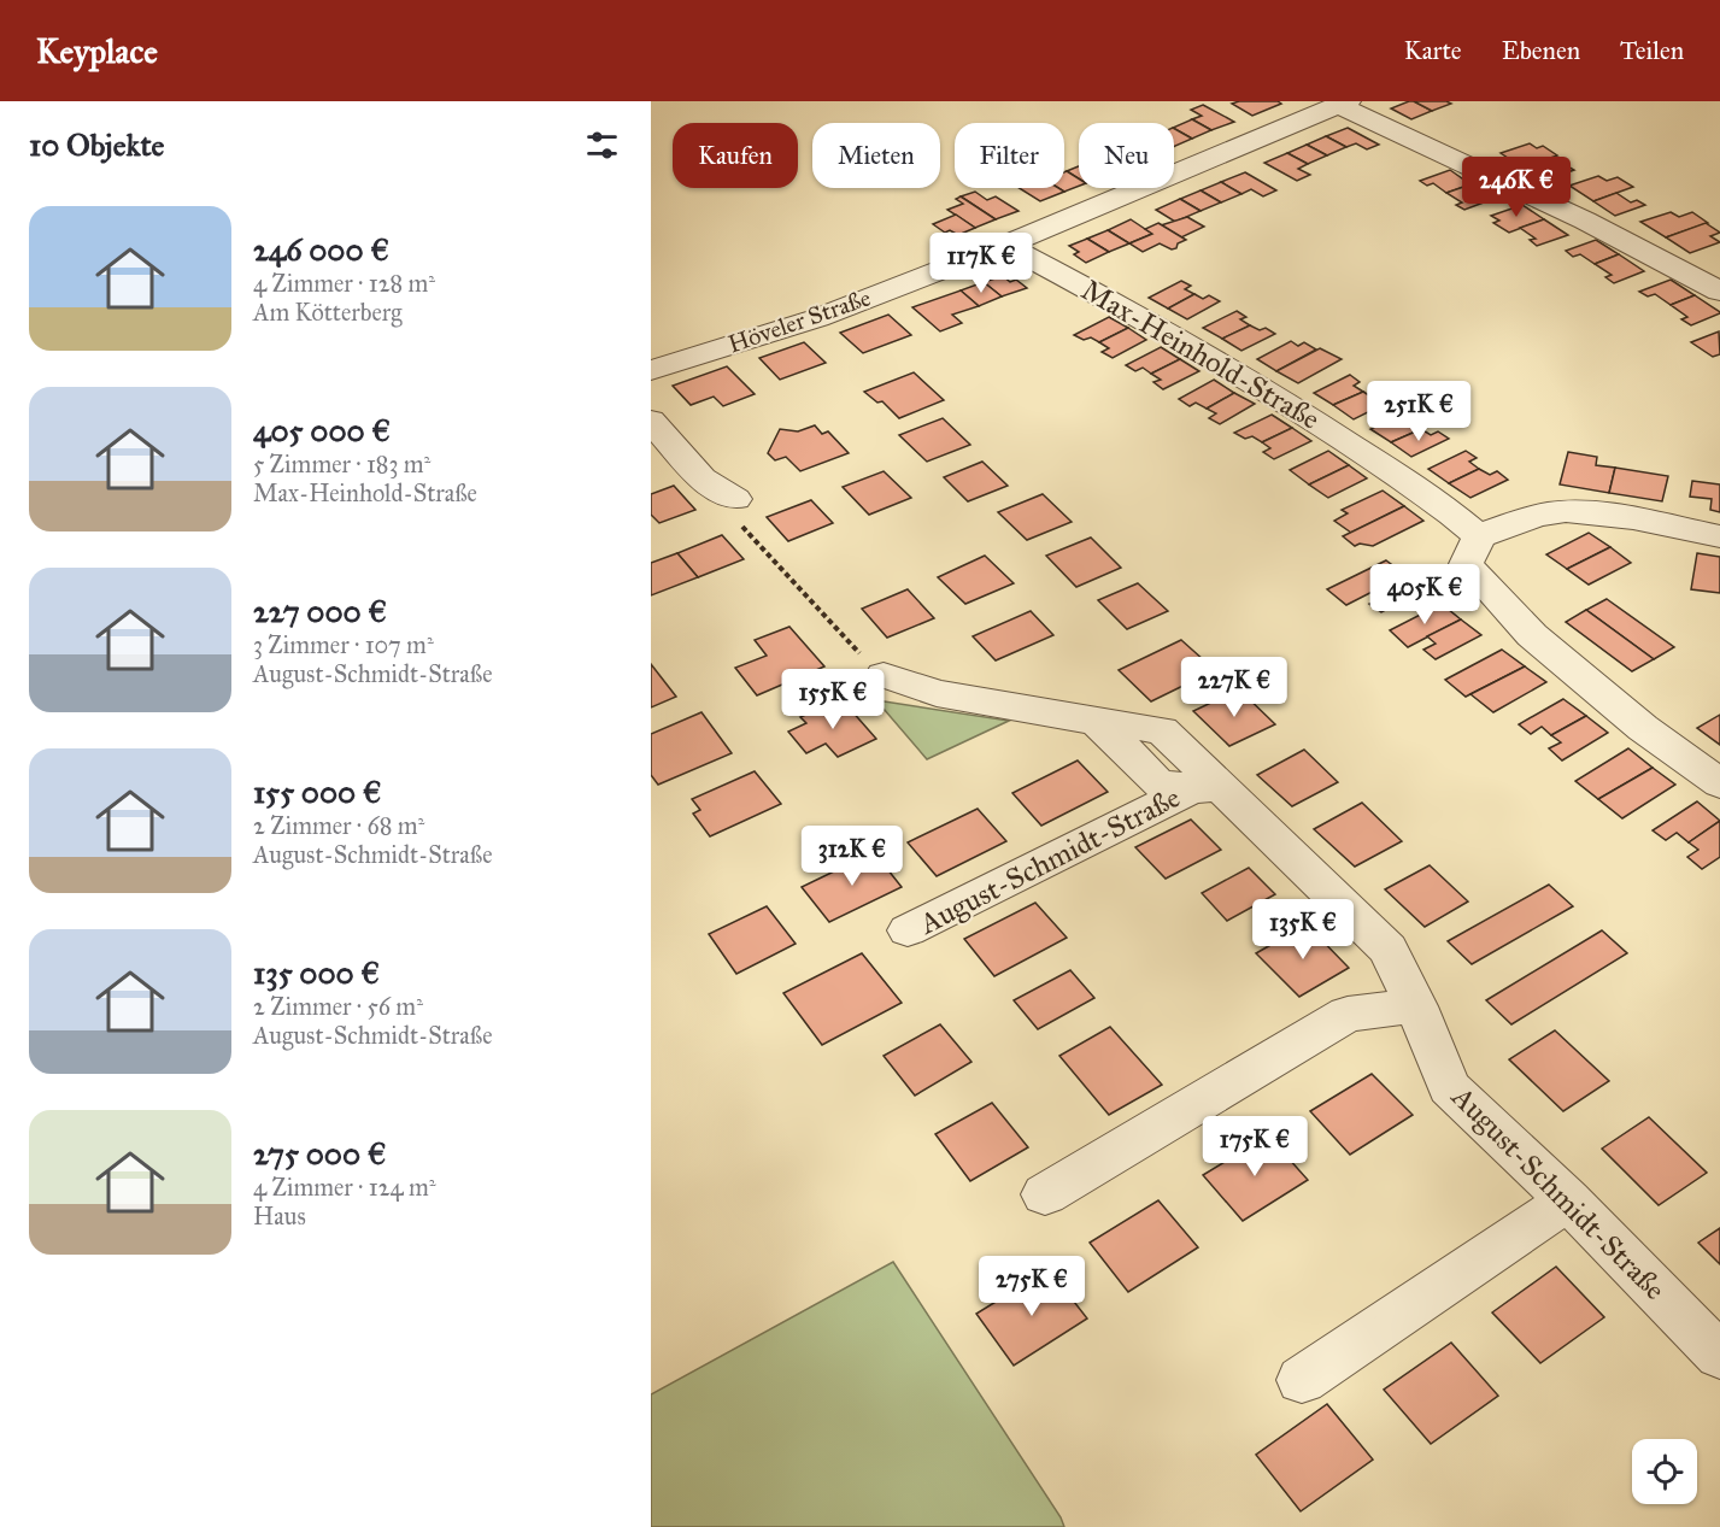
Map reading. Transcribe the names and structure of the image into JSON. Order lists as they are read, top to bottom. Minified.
{"streets":{"street":["Höveler Straße","Max-Heinhold-Straße","August-Schmidt-Straße"]},"crossings":[["Höveler Straße","Max-Heinhold-Straße"]],"page":{"header":"Keyplace","nav":["Karte","Ebenen","Teilen"],"heading":"10 Objekte","chip":["Kaufen","Mieten","Filter","Neu"],"price":["246K €","117K €","251K €","405K €","227K €","155K €","312K €","135K €","175K €","275K €"],"list":[{"name":"246 000 €","note":"4 Zimmer · 128 m² · Am Kötterberg"},{"name":"405 000 €","note":"5 Zimmer · 183 m² · Max-Heinhold-Straße"},{"name":"227 000 €","note":"3 Zimmer · 107 m² · August-Schmidt-Straße"},{"name":"155 000 €","note":"2 Zimmer · 68 m² · August-Schmidt-Straße"},{"name":"135 000 €","note":"2 Zimmer · 56 m² · August-Schmidt-Straße"},{"name":"275 000 €","note":"4 Zimmer · 124 m² · Haus"}]}}
